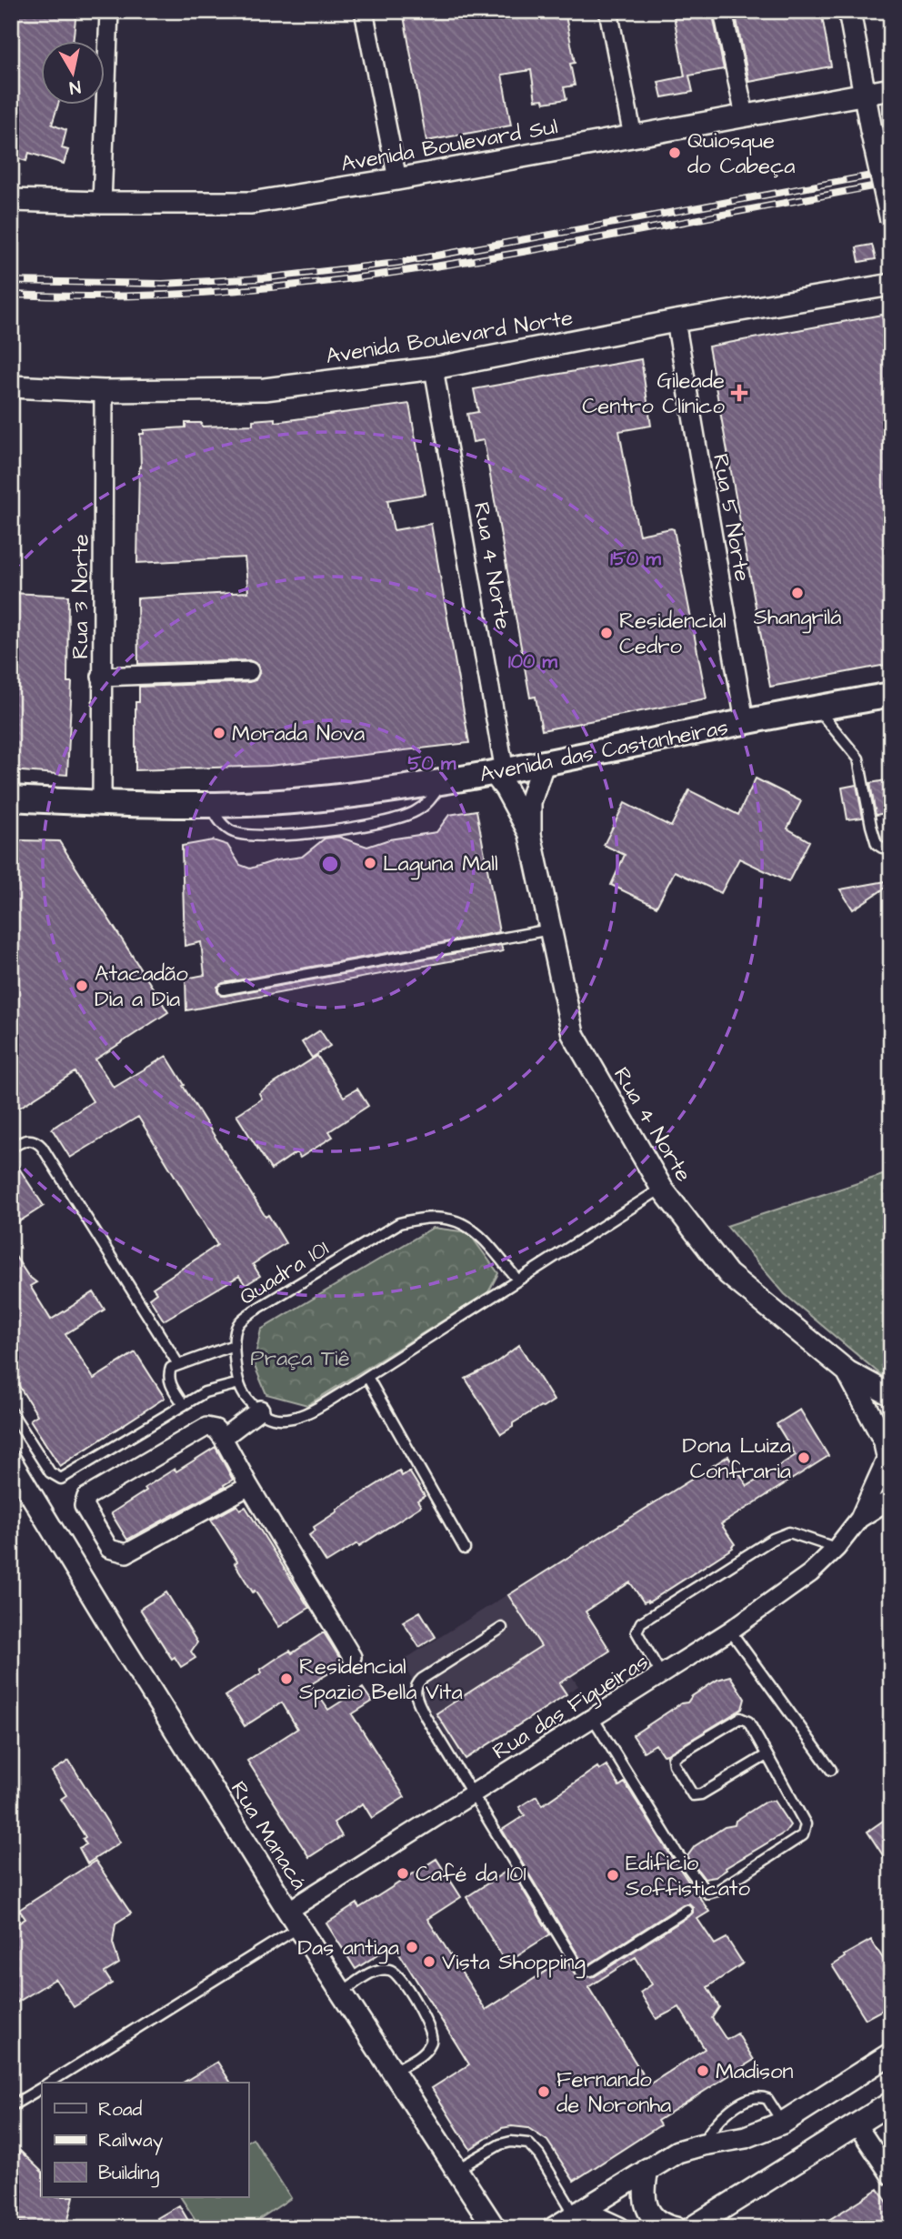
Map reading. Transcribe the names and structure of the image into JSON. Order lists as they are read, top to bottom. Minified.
{"streets":{"main road":["Avenida das Castanheiras"],"street":["Avenida Boulevard Sul","Avenida Boulevard Norte","Rua 5 Norte","Rua 4 Norte","Rua 3 Norte","Rua das Figueiras","Rua Manacá"],"lane":["Quadra 101"]},"crossings":[["Avenida Boulevard Norte","Rua 5 Norte"],["Avenida Boulevard Norte","Rua 4 Norte"],["Avenida Boulevard Norte","Rua 3 Norte"],["Rua 5 Norte","Avenida das Castanheiras"],["Rua 4 Norte","Avenida das Castanheiras"],["Rua 4 Norte","Rua das Figueiras"],["Rua 3 Norte","Avenida das Castanheiras"],["Rua das Figueiras","Rua Manacá"]],"parks":["Praça Tiê"],"places":{"other":["Quiosque do Cabeça","Shangrilá","Residencial Cedro","Morada Nova","Laguna Mall","Atacadão Dia a Dia","Dona Luiza Confraria","Residencial Spazio Bella Vita","Café da 101","Edificio Soffisticato","Das antiga","Vista Shopping","Madison","Fernando de Noronha"],"health":["Gileade Centro Clínico"]},"legend":["Road","Railway","Building"],"north":"bottom","rings":["150 m","100 m","50 m"]}
